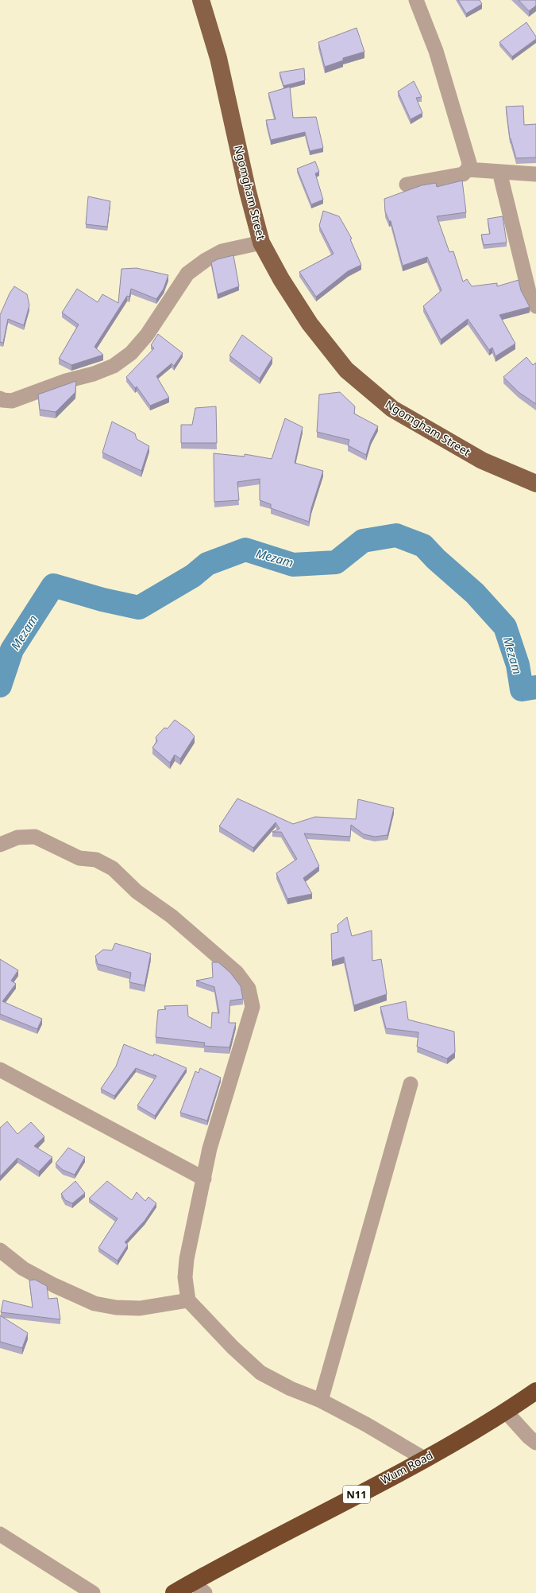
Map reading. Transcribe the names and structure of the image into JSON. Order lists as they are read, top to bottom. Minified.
{"streets":{"highway":["Wum Road","N11"],"main road":["Ngomgham Street"]},"water":["Mezam"]}
